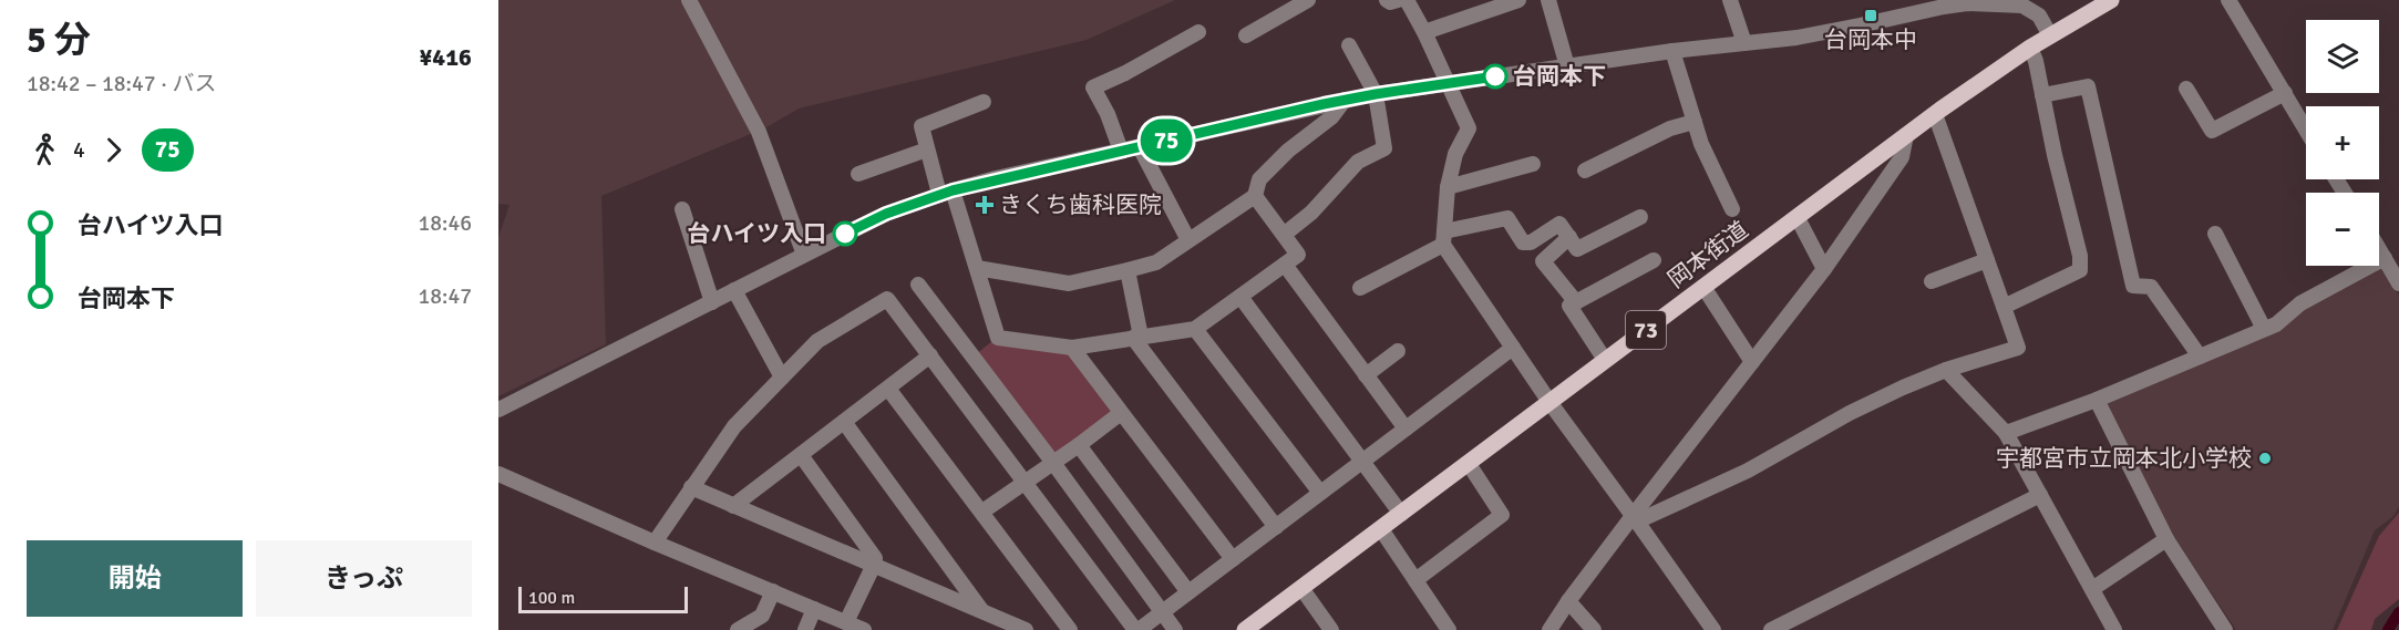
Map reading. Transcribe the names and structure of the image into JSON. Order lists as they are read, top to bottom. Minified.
{"streets":{"main road":["岡本街道","73"]},"places":{"transit":["台岡本中"],"other":["台岡本下","台ハイツ入口","宇都宮市立岡本北小学校"],"health":["きくち歯科医院"]},"lines":["bus line 75"],"scale_bar":"100 m","page":{"heading":["5 分","18:42 – 18:47 · バス","¥416"],"on_map":"75","map_buttons":["+","−"],"legs":["4","75"],"list":[{"name":"台ハイツ入口","value":"18:46"},{"name":"台岡本下","value":"18:47"}],"buttons":["開始","きっぷ"],"scale":"100 m"}}
